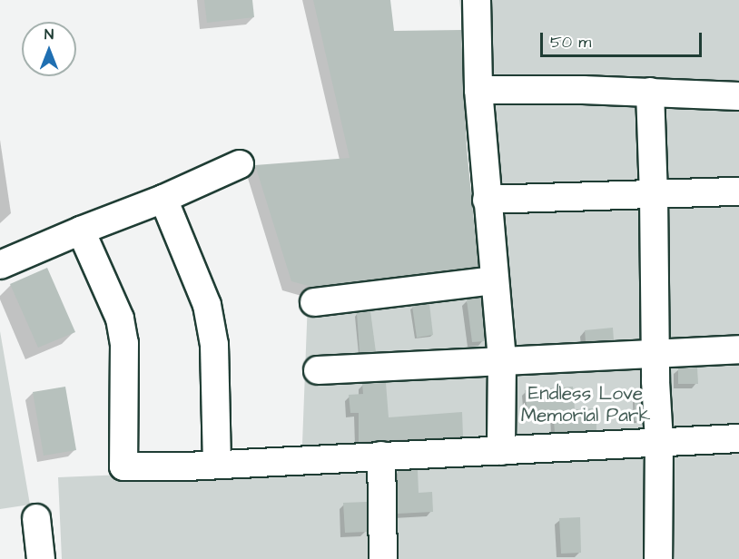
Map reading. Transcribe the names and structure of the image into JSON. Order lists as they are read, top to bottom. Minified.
{"parks":["Endless Love Memorial Park"],"scale_bar":"50 m","north":"top"}
